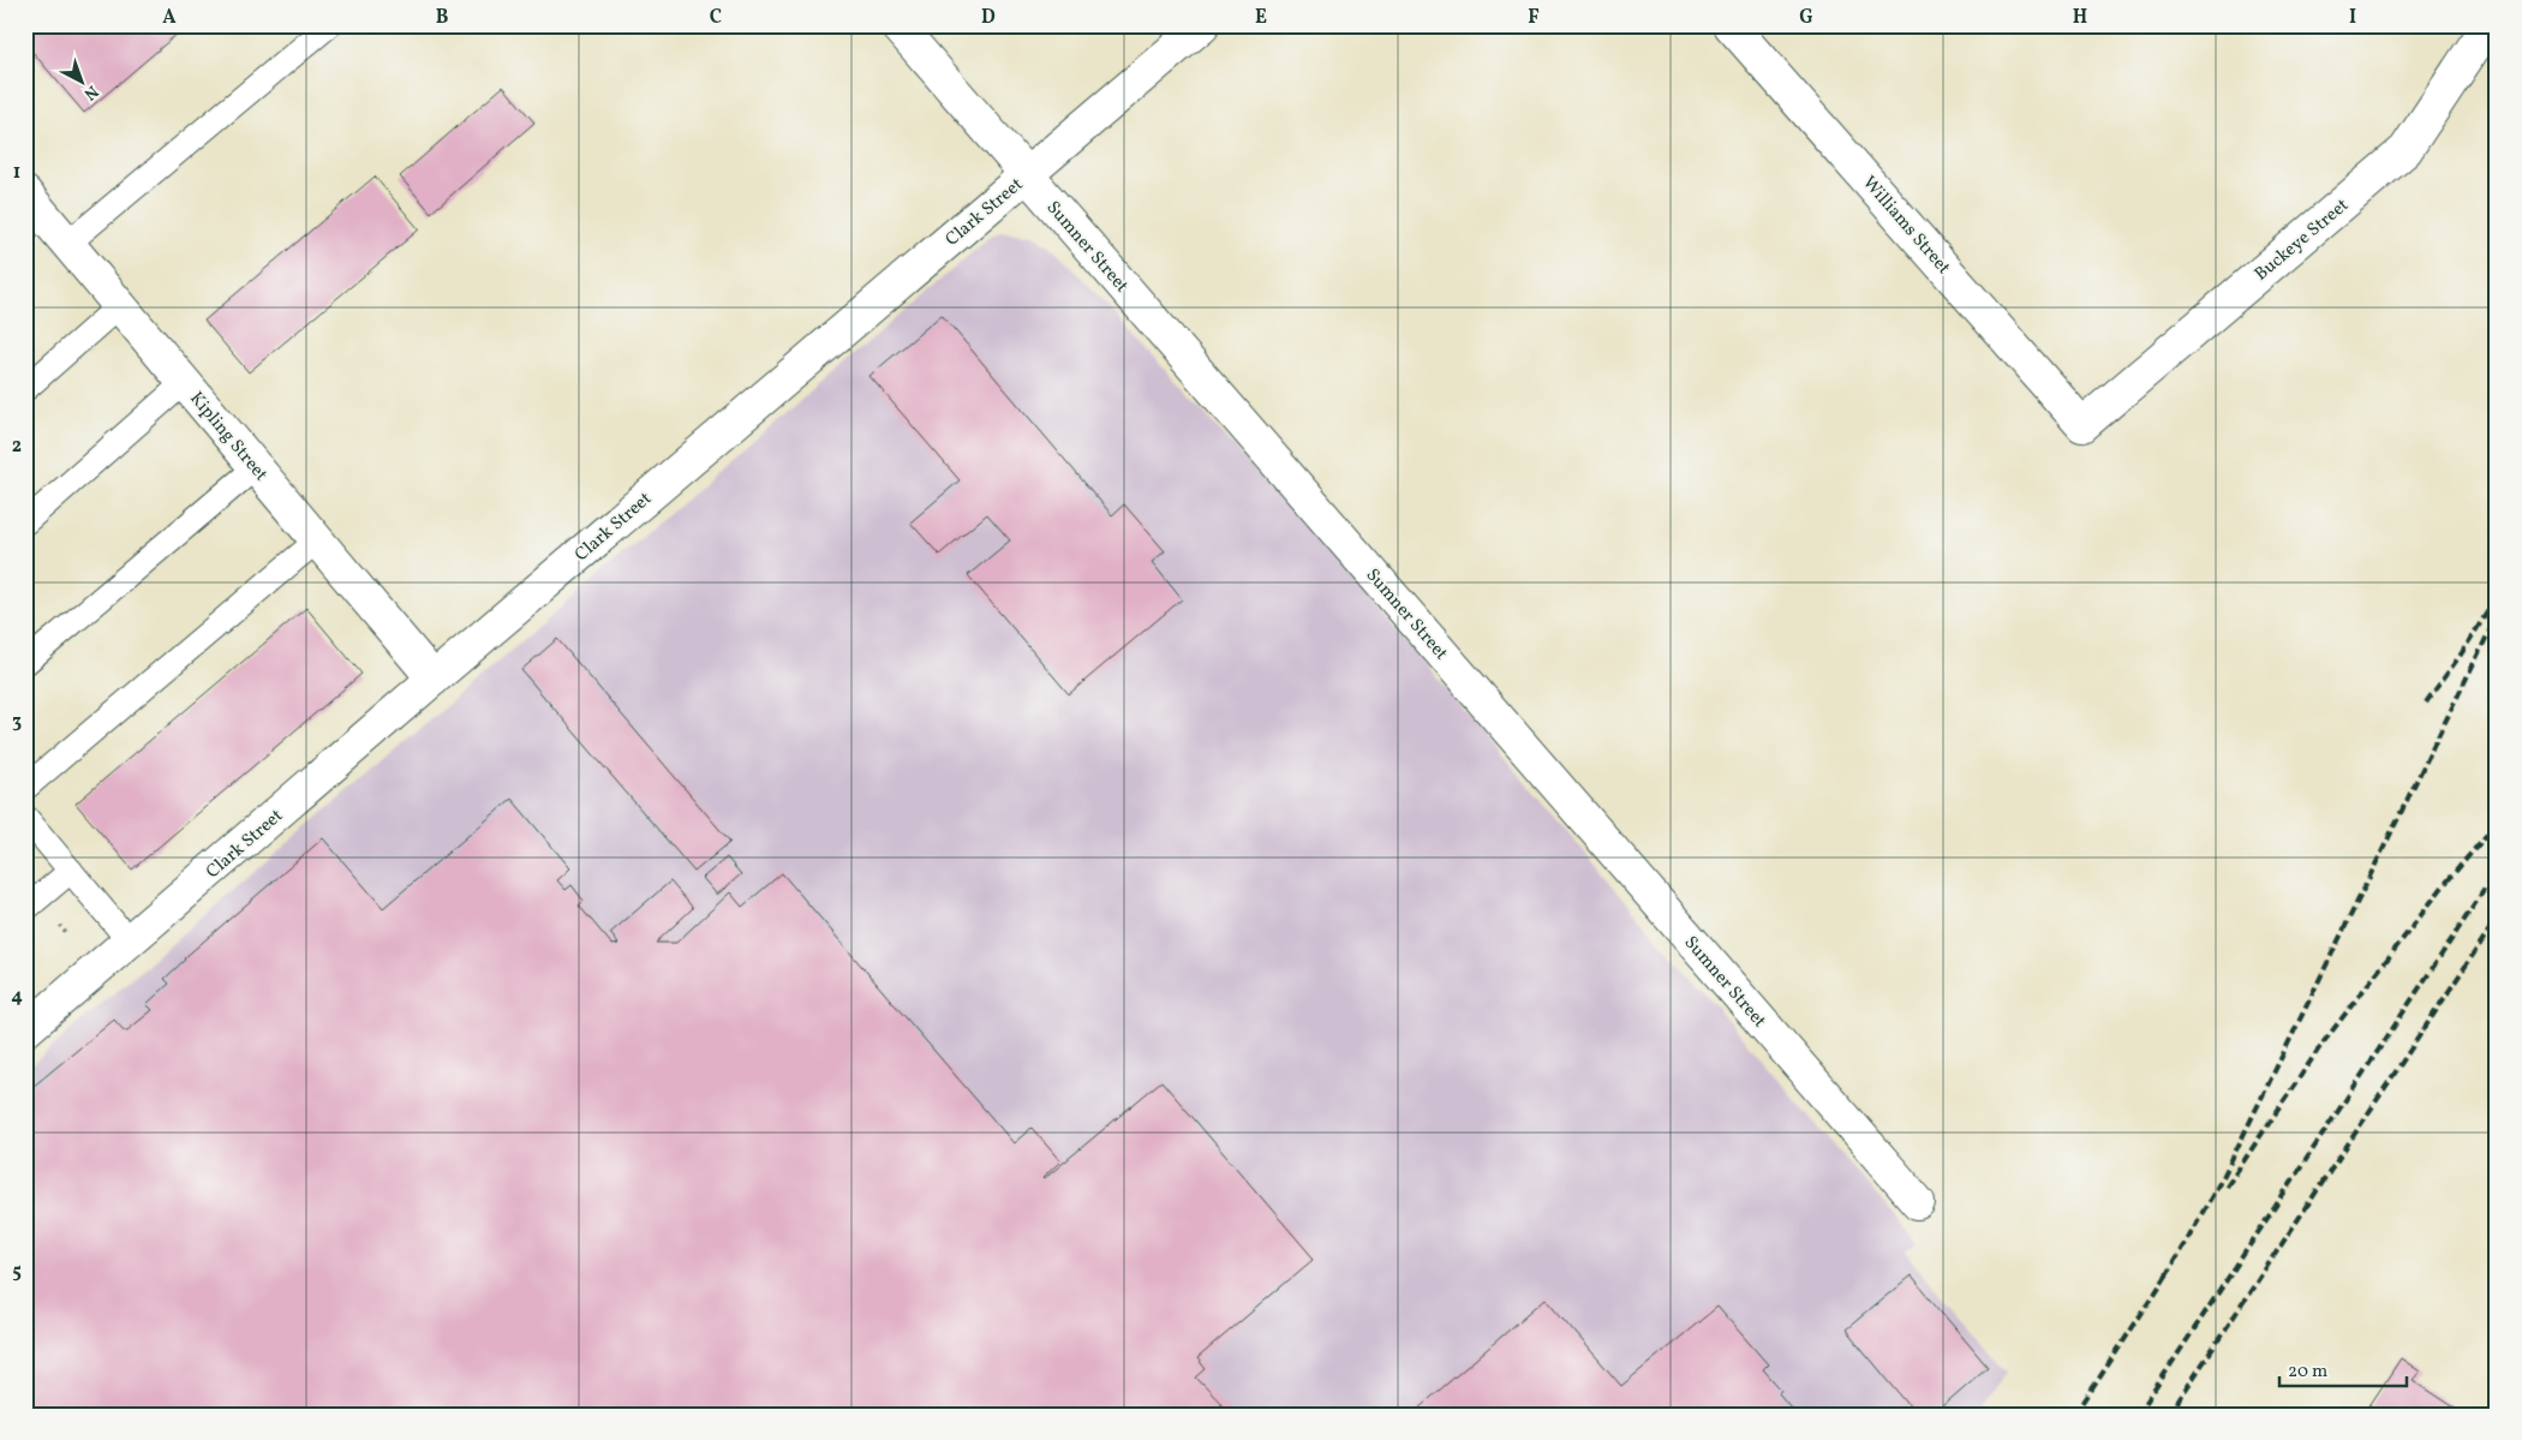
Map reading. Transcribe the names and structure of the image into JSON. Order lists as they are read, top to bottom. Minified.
{"streets":{"street":["Clark Street","Williams Street","Buckeye Street","Sumner Street","Kipling Street"]},"crossings":[["Clark Street","Sumner Street"],["Clark Street","Kipling Street"],["Williams Street","Buckeye Street"]],"scale_bar":"20 m","north":"bottom right","grid":{"columns":["A","B","C","D","E","F","G","H","I"],"rows":["1","2","3","4","5"]}}
